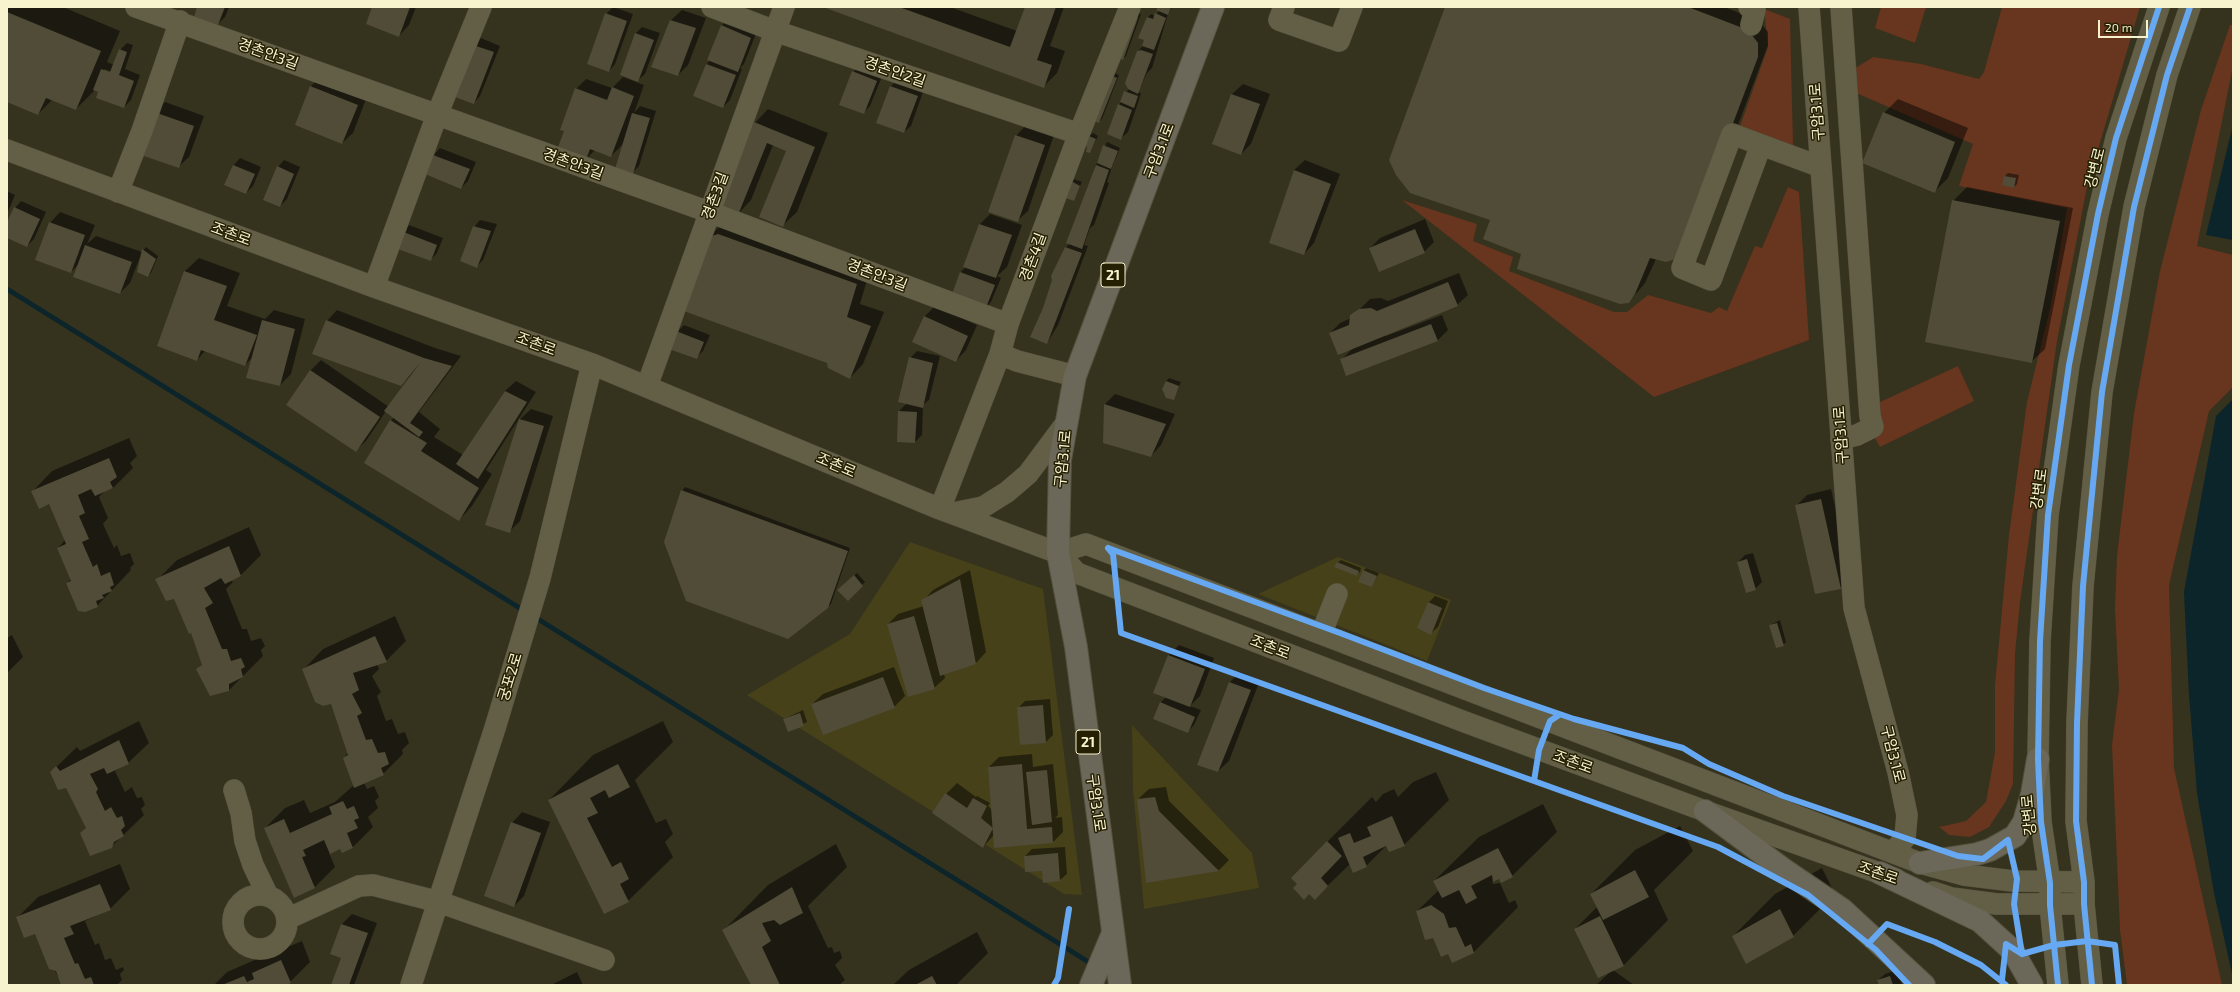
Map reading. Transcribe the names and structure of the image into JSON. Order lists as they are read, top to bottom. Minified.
{"streets":{"main road":["구암3.1로","21"],"street":["경촌안3길","경촌안2길","강변로","경촌3길","조촌로","경촌4길","궁포2로"]},"crossings":[["경촌안3길","경촌3길"],["경촌안3길","경촌4길"],["경촌안2길","경촌3길"],["경촌안2길","경촌4길"],["구암3.1로","조촌로"],["구암3.1로","21"],["강변로","조촌로"],["경촌3길","조촌로"],["조촌로","경촌4길"],["조촌로","궁포2로"]],"scale_bar":"20 m"}
